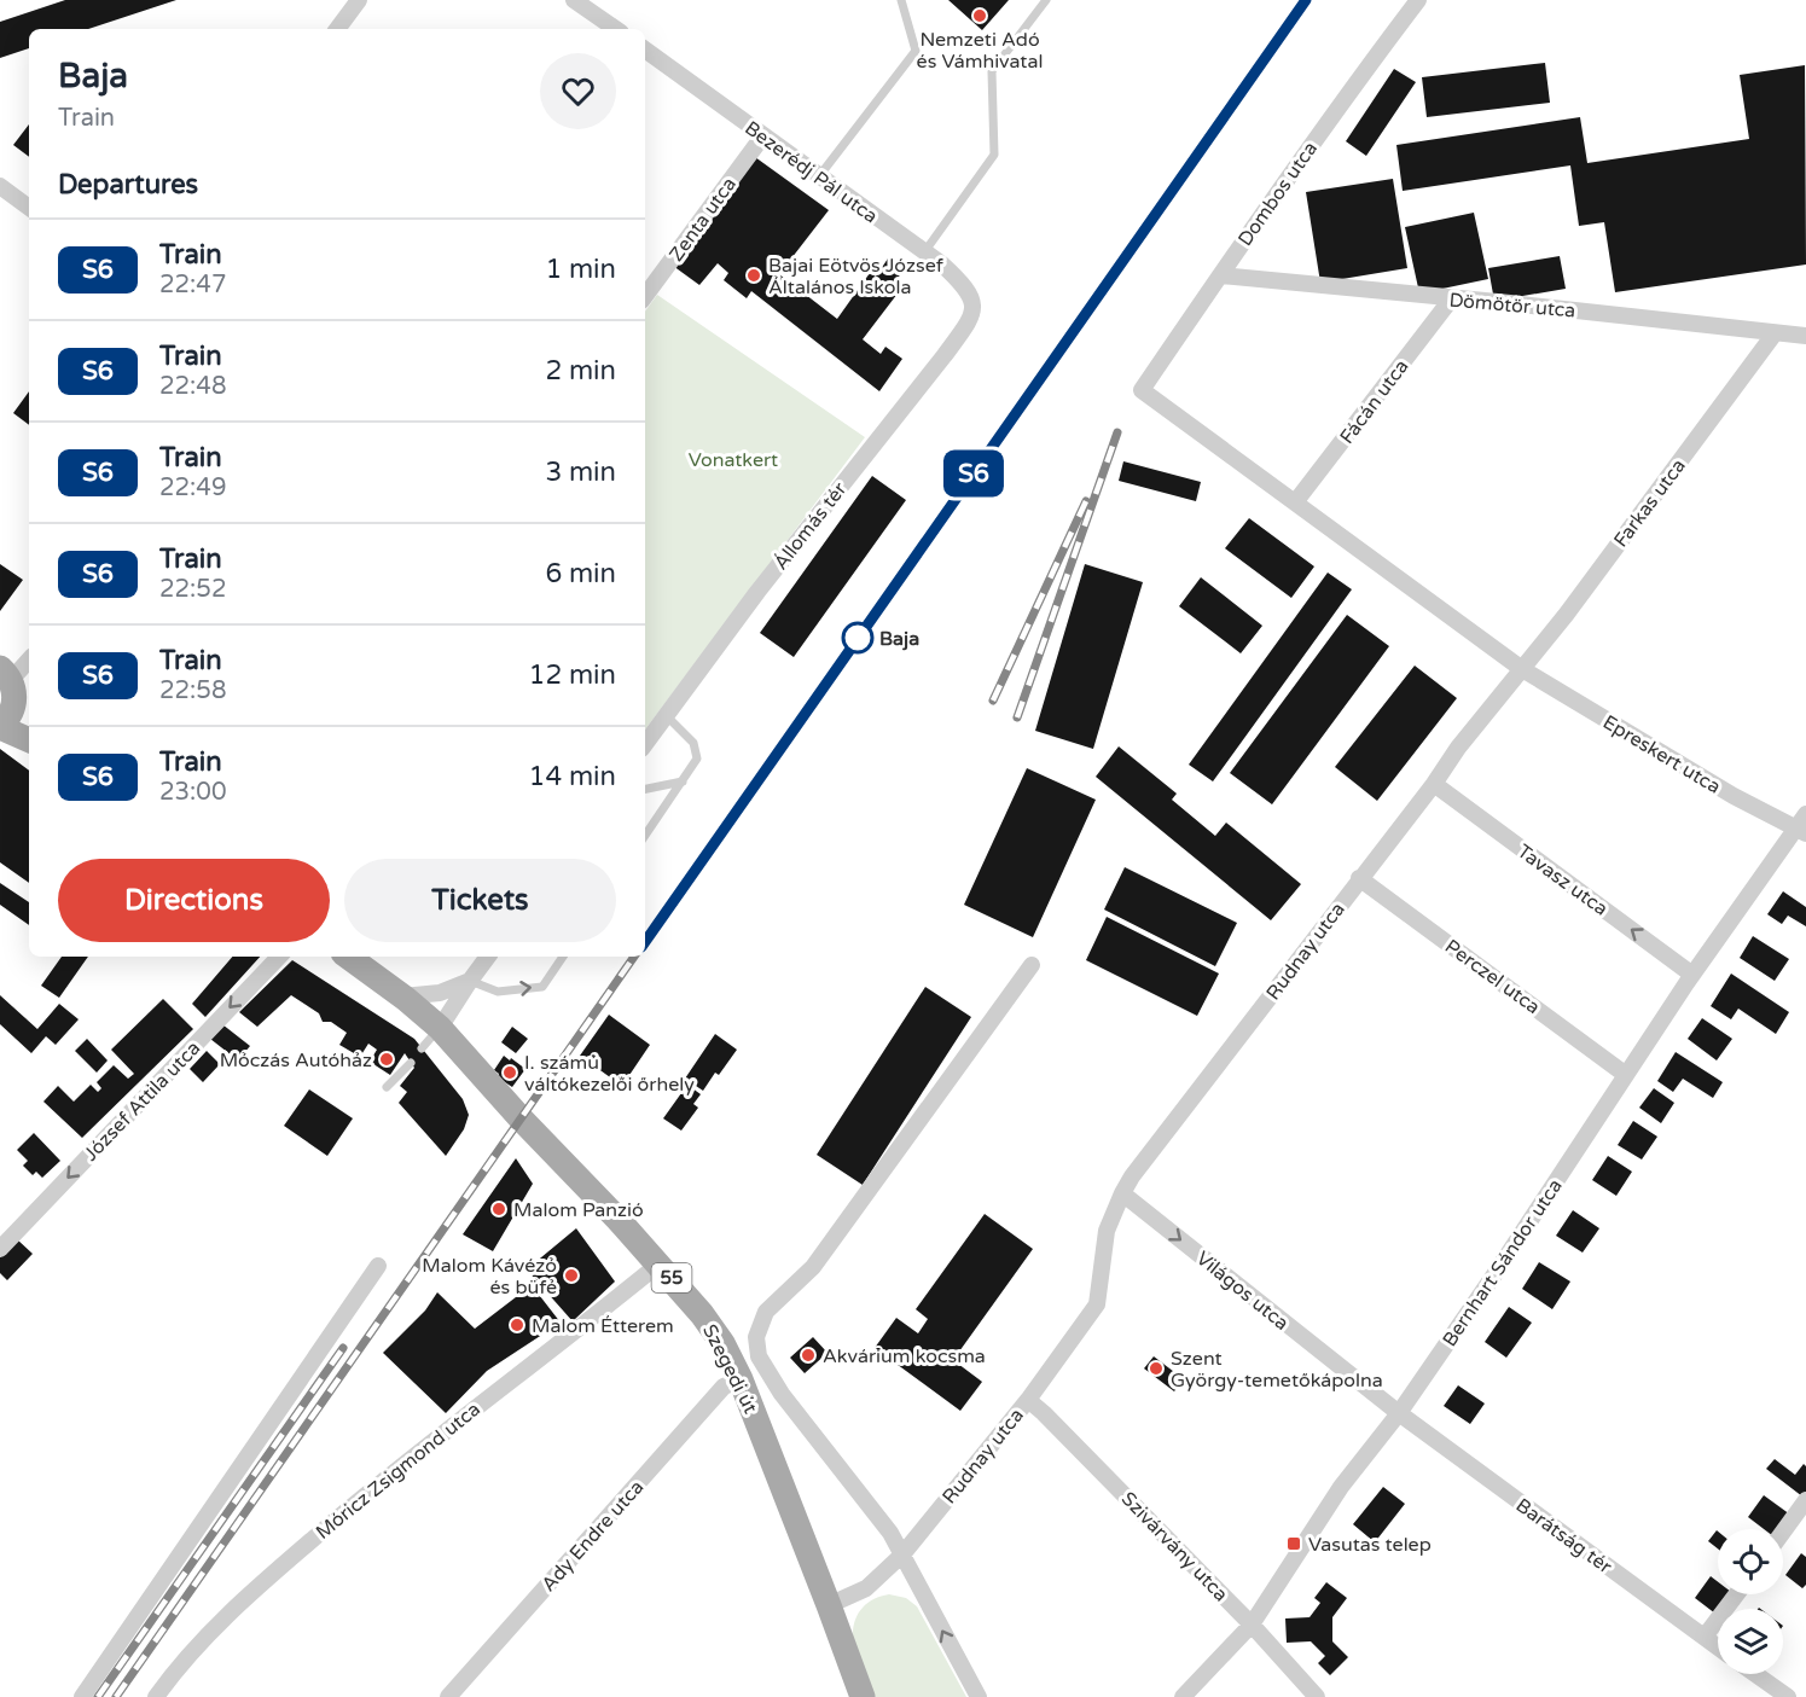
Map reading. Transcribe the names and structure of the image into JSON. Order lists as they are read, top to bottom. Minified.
{"streets":{"main road":["55","Szegedi út"],"street":["Bezerédj Pál utca","Dombos utca","Zenta utca","Dömötör utca","Fácán utca","Farkas utca","Állomás tér","Epreskert utca","Tavasz utca","Rudnay utca","Perczel utca","József Attila utca","Bernhart Sándor utca","Világos utca","Móricz Zsigmond utca","Ady Endre utca","Barátság tér","Szivárvány utca"]},"crossings":[["Bezerédj Pál utca","Zenta utca"],["Bezerédj Pál utca","Állomás tér"],["Dombos utca","Dömötör utca"],["Dombos utca","Fácán utca"],["Dömötör utca","Fácán utca"],["Dömötör utca","Farkas utca"],["Farkas utca","Epreskert utca"],["Farkas utca","Rudnay utca"],["Epreskert utca","Rudnay utca"],["Epreskert utca","Bernhart Sándor utca"],["Tavasz utca","Rudnay utca"],["Tavasz utca","Bernhart Sándor utca"],["Rudnay utca","Perczel utca"],["Rudnay utca","Világos utca"],["Rudnay utca","Szegedi út"],["Rudnay utca","Szivárvány utca"],["Perczel utca","Bernhart Sándor utca"],["Bernhart Sándor utca","Világos utca"],["Bernhart Sándor utca","Barátság tér"],["Bernhart Sándor utca","Szivárvány utca"],["Világos utca","Barátság tér"],["Szegedi út","Móricz Zsigmond utca"],["Szegedi út","Ady Endre utca"]],"one_way":["Tavasz utca","József Attila utca","Világos utca"],"parks":["Vonatkert"],"places":{"other":["Nemzeti Adó és Vámhivatal","Bajai Eötvös József Általános Iskola","Baja","Móczás Autóház","I. számú váltókezelői őrhely","Malom Panzió","Malom Kávézó és büfé","Malom Étterem","Akvárium kocsma","Szent György-temetőkápolna"],"transit":["Vasutas telep"]},"page":{"on_map":"S6","heading":[["Baja","Train"],"Departures"],"list":[{"mark":"S6","name":"Train","note":"22:47","value":"1 min"},{"mark":"S6","name":"Train","note":"22:48","value":"2 min"},{"mark":"S6","name":"Train","note":"22:49","value":"3 min"},{"mark":"S6","name":"Train","note":"22:52","value":"6 min"},{"mark":"S6","name":"Train","note":"22:58","value":"12 min"},{"mark":"S6","name":"Train","note":"23:00","value":"14 min"}],"buttons":["Directions","Tickets"]}}
